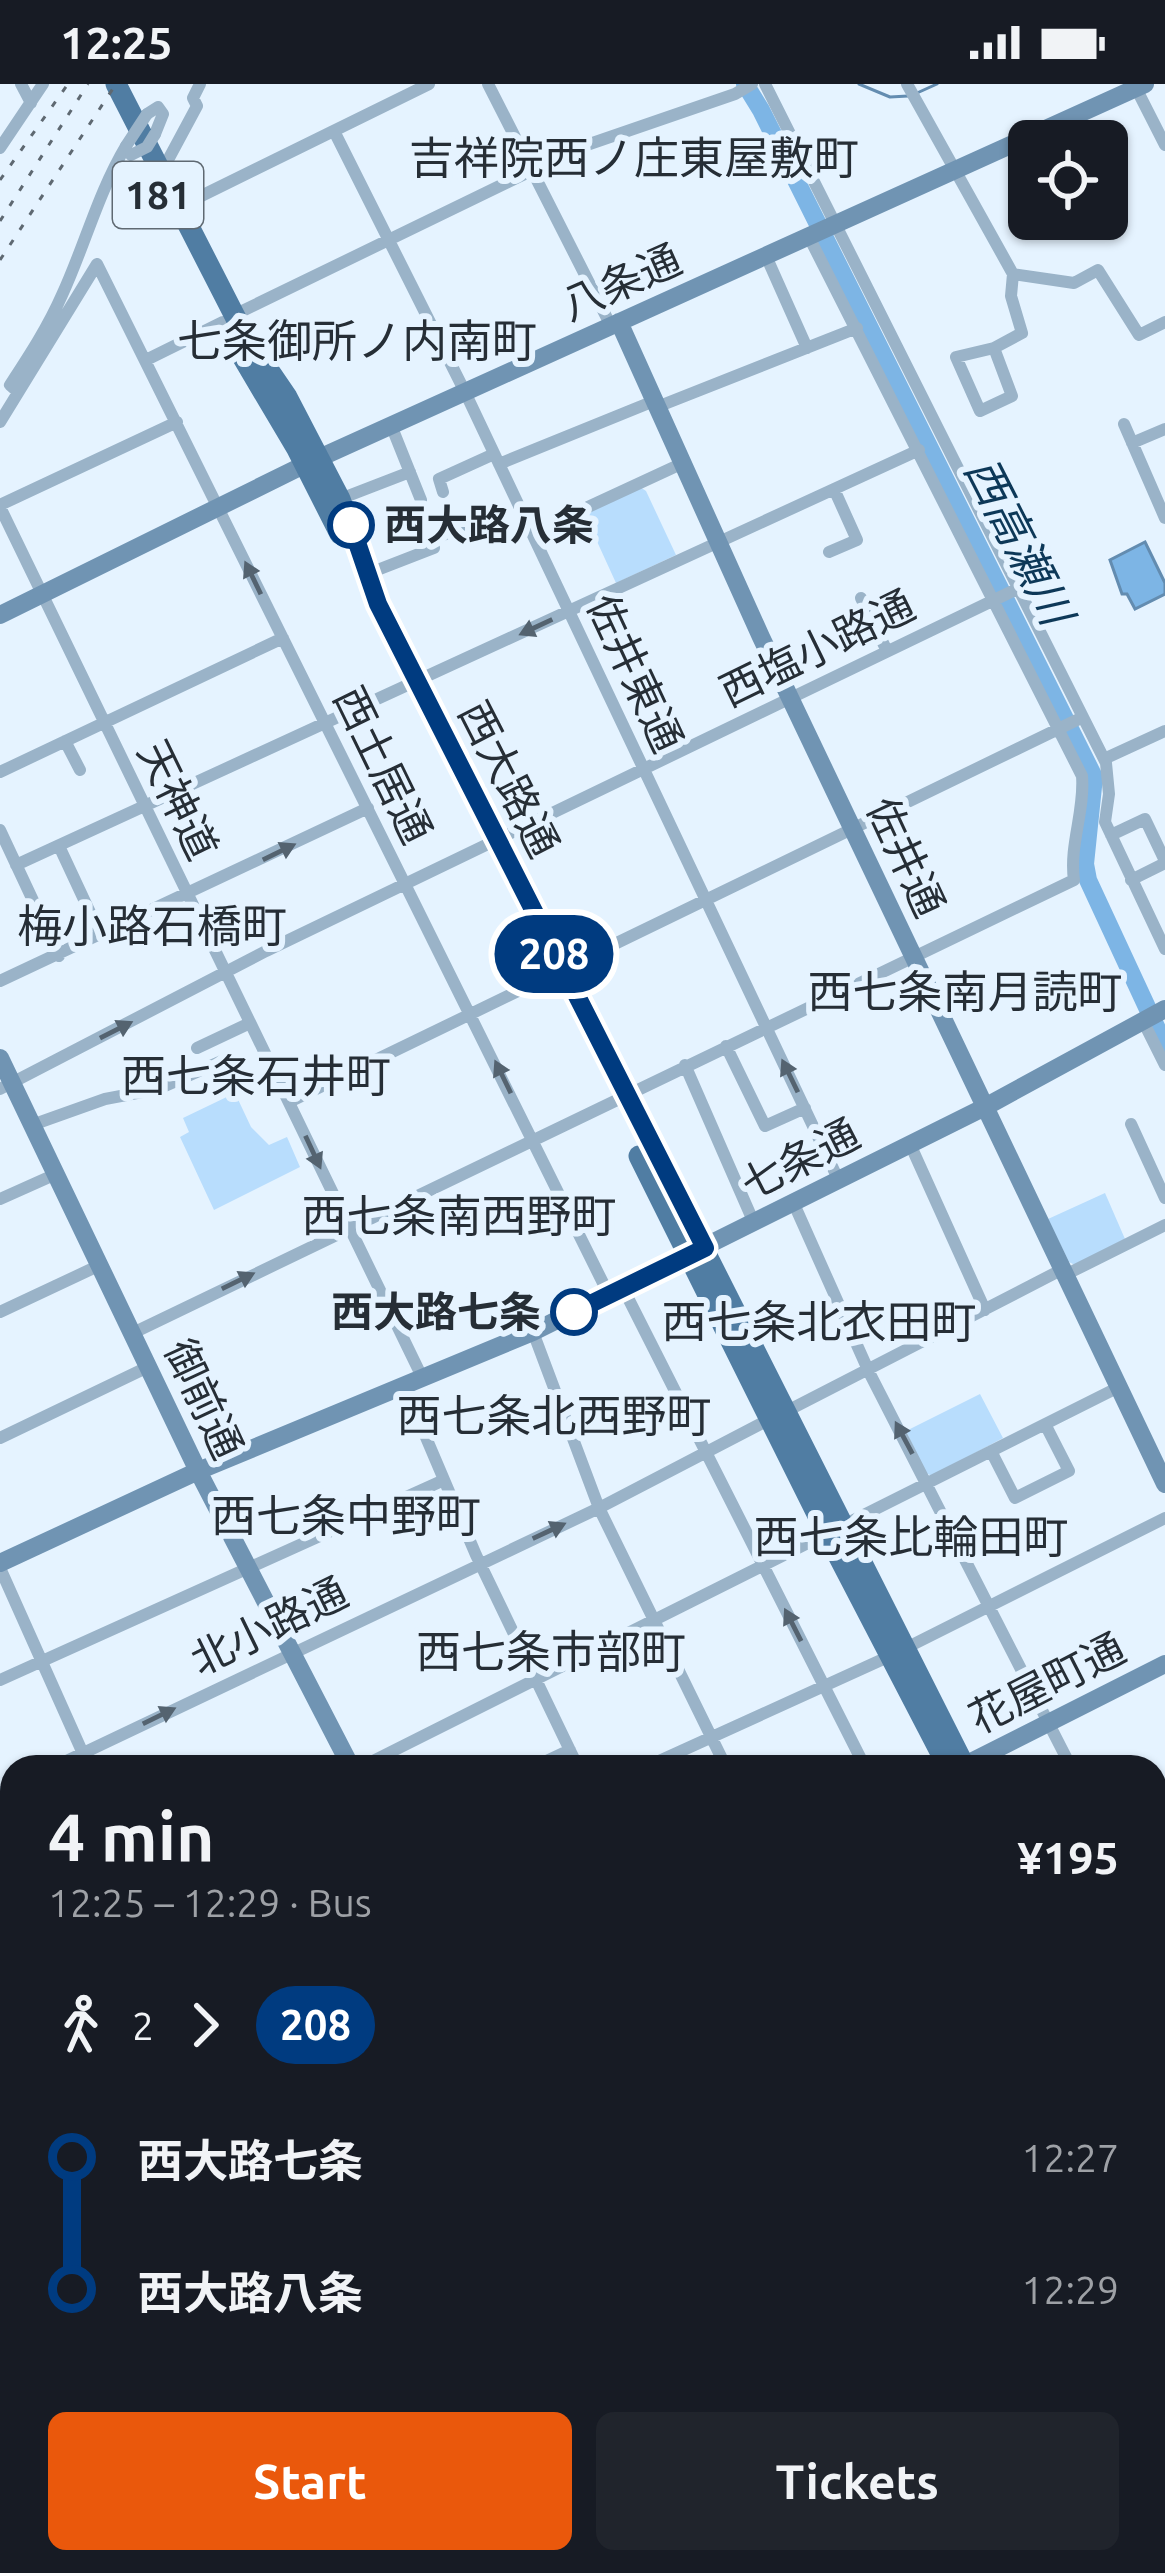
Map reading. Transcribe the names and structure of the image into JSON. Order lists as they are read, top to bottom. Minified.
{"streets":{"main road":["181","西大路通"],"street":["八条通","西塩小路通","佐井東通","西土居通","天神道","佐井通","七条通","御前通","北小路通","花屋町通"]},"crossings":[["八条通","佐井東通"],["八条通","西土居通"],["八条通","西大路通"],["八条通","天神道"],["八条通","佐井通"],["西塩小路通","佐井東通"],["西塩小路通","西土居通"],["西塩小路通","西大路通"],["西塩小路通","天神道"],["西塩小路通","佐井通"],["西塩小路通","御前通"],["佐井東通","七条通"],["西土居通","七条通"],["西土居通","北小路通"],["西大路通","七条通"],["西大路通","北小路通"],["天神道","七条通"],["天神道","北小路通"],["佐井通","七条通"],["佐井通","北小路通"],["七条通","御前通"],["御前通","北小路通"]],"districts":["吉祥院西ノ庄東屋敷町","七条御所ノ内南町","梅小路石橋町","西七条南月読町","西七条石井町","西七条南西野町","西七条北衣田町","西七条北西野町","西七条中野町","西七条比輪田町","西七条市部町"],"water":["西高瀬川"],"places":["西大路八条","西大路七条"],"lines":["bus line 208"],"page":{"status":"12:25","on_map":"208","heading":["4 min","12:25 – 12:29 · Bus","¥195"],"legs":["2","208"],"list":[{"name":"西大路七条","value":"12:27"},{"name":"西大路八条","value":"12:29"}],"buttons":["Start","Tickets"]}}
